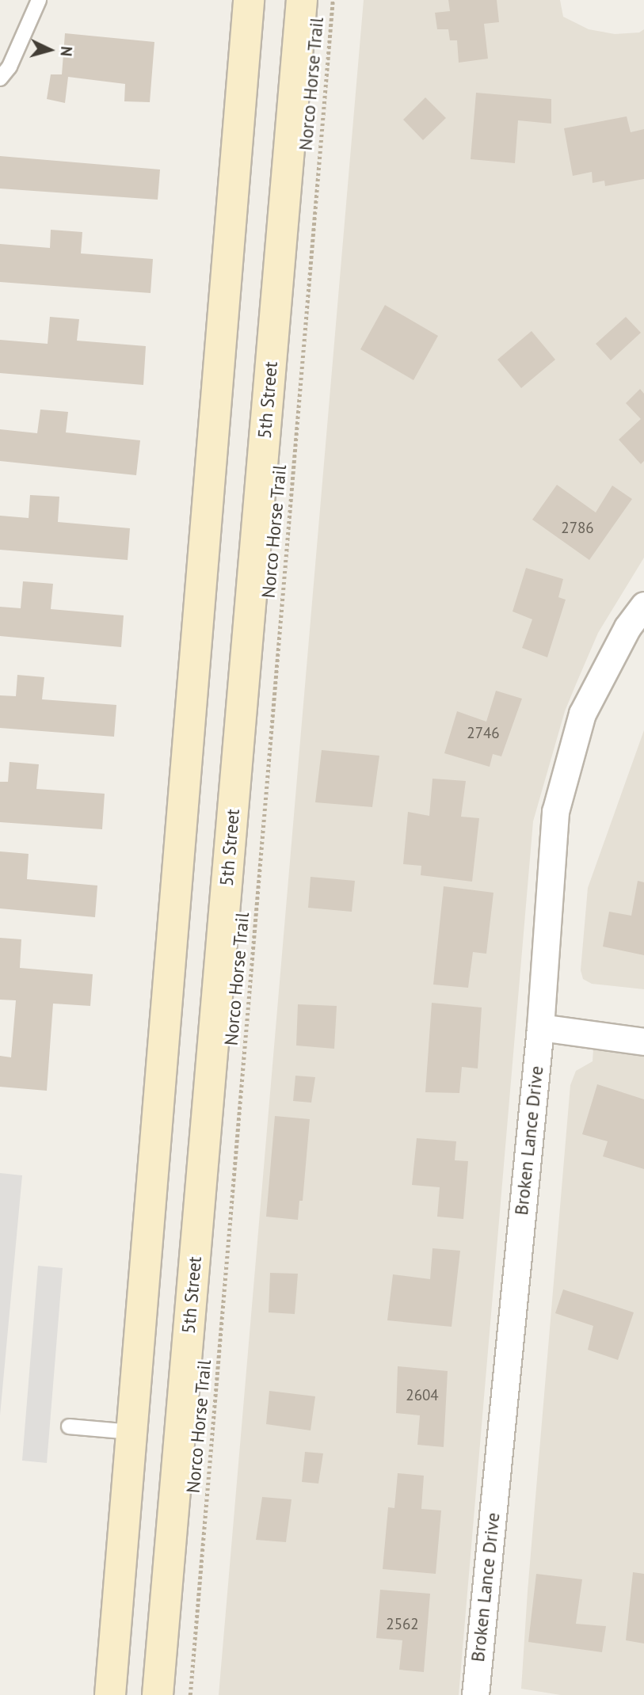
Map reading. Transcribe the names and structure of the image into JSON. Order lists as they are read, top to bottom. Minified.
{"streets":{"street":["5th Street","Broken Lance Drive"],"path":["Norco Horse Trail"]},"house_numbers":["2786","2746","2604","2562"],"north":"right"}
